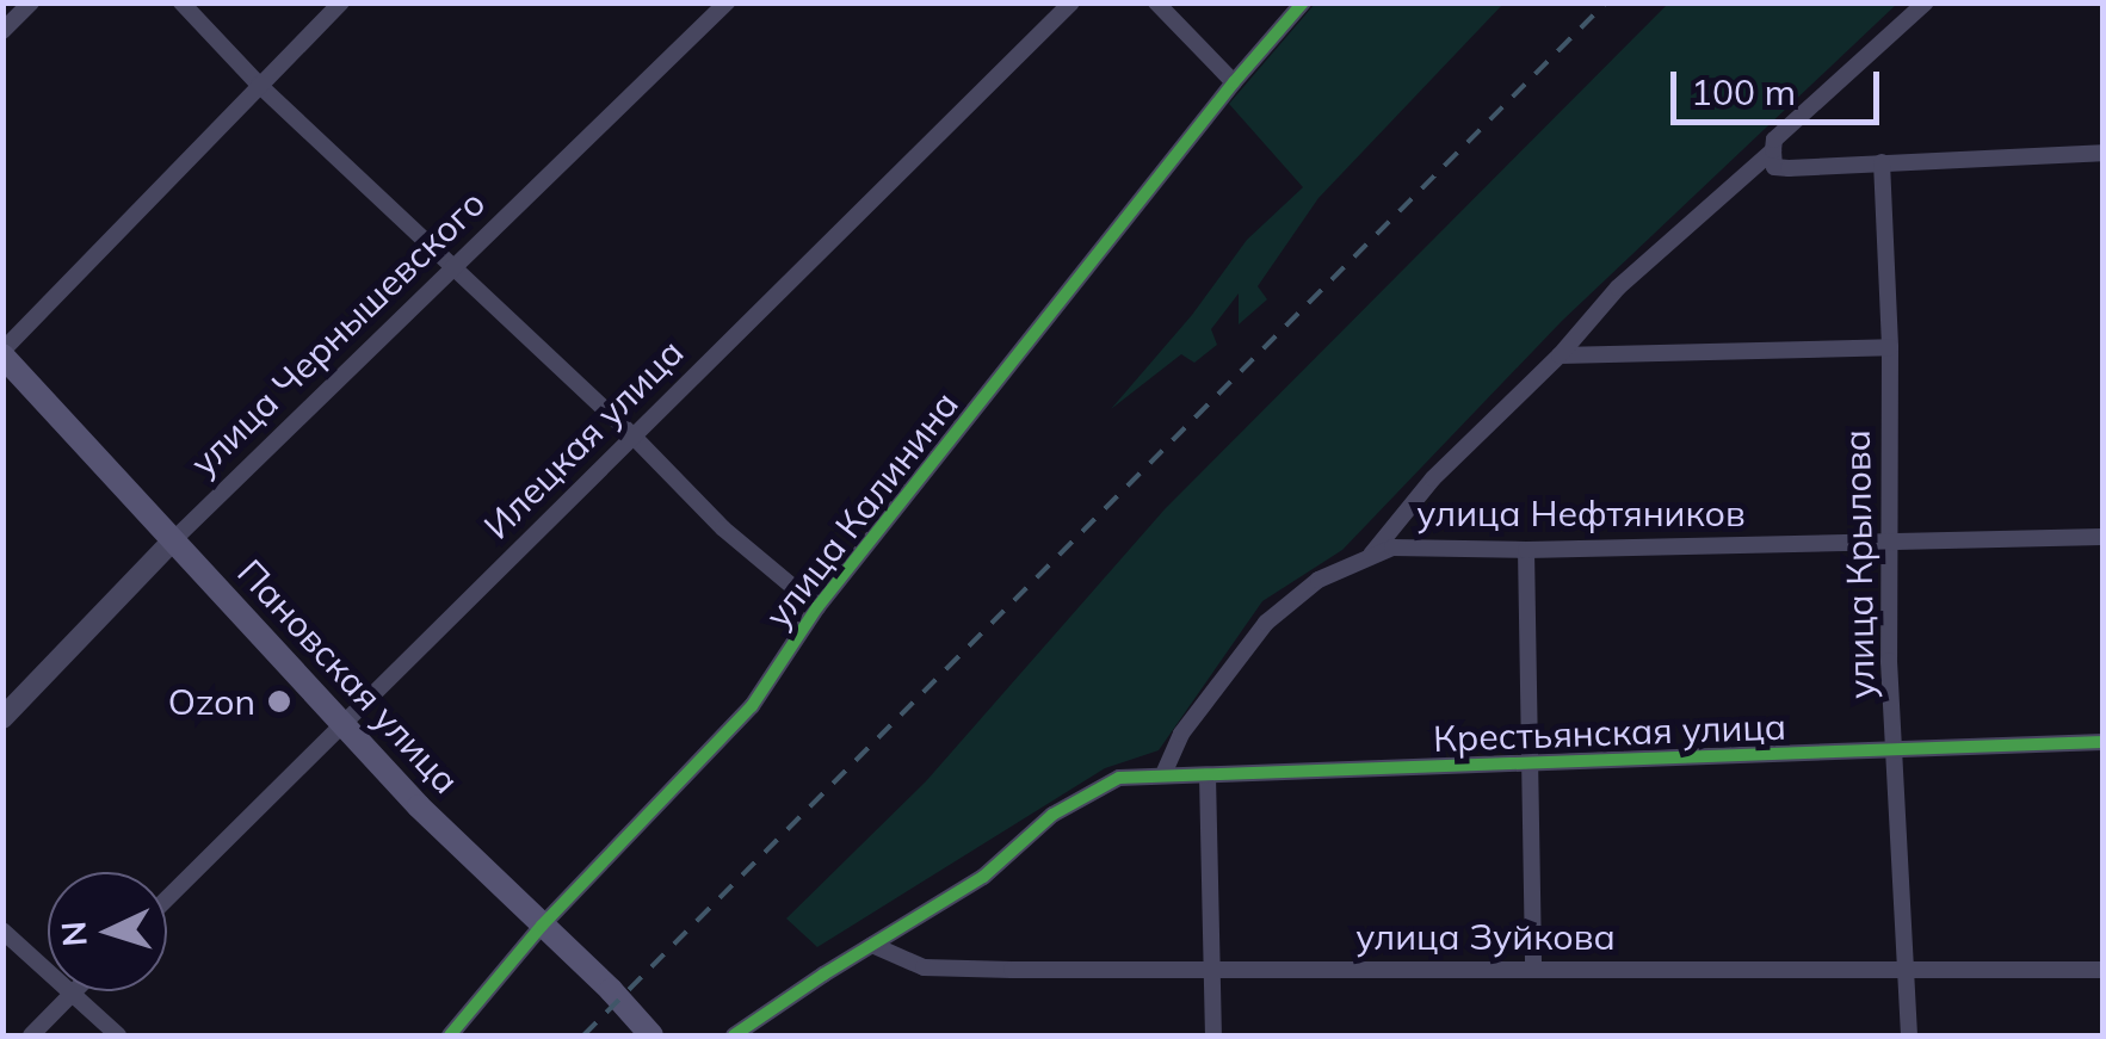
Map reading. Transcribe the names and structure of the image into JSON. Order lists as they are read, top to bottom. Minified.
{"streets":{"main road":["Пановская улица"],"street":["улица Чернышевского","Илецкая улица","улица Калинина","улица Нефтяников","улица Крылова","Крестьянская улица","улица Зуйкова"]},"crossings":[["улица Чернышевского","Пановская улица"],["Илецкая улица","Пановская улица"],["улица Калинина","Пановская улица"],["улица Нефтяников","улица Крылова"],["улица Нефтяников","Крестьянская улица"],["улица Крылова","Крестьянская улица"],["улица Крылова","улица Зуйкова"],["Крестьянская улица","улица Зуйкова"]],"places":["Ozon"],"scale_bar":"100 m","north":"left"}
